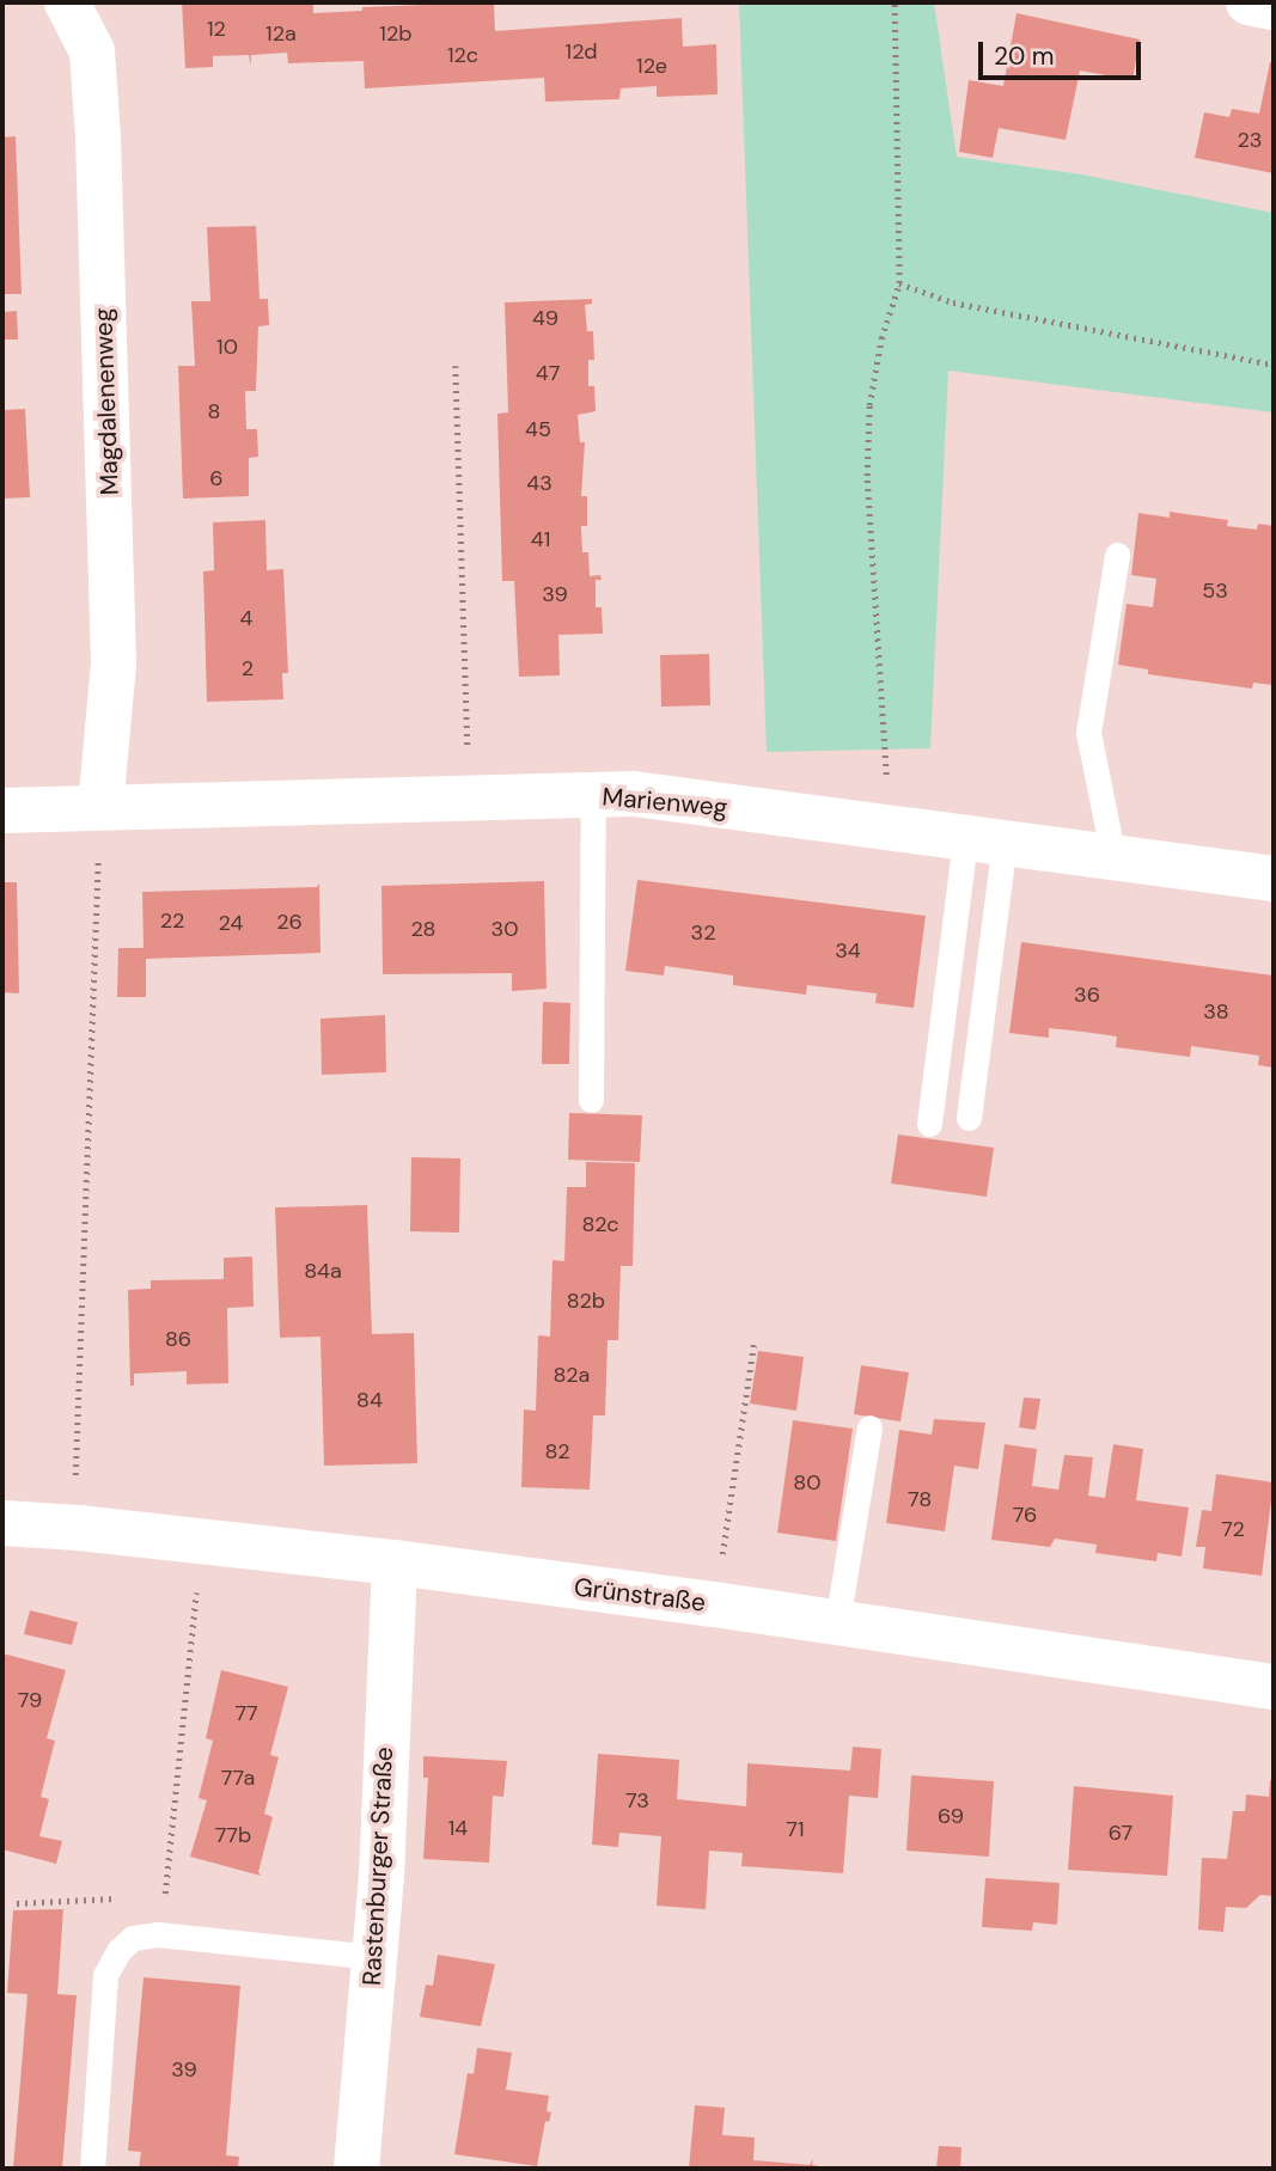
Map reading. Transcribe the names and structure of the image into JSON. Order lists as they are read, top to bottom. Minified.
{"streets":{"street":["Magdalenenweg","Marienweg","Grünstraße","Rastenburger Straße"]},"crossings":[["Magdalenenweg","Marienweg"],["Grünstraße","Rastenburger Straße"]],"house_numbers":["12","12a","12b","12d","12c","12e","23","49","10","47","8","45","6","43","41","53","39","4","2","22","26","24","28","30","32","34","36","38","82c","84a","82b","86","82a","84","82","80","78","76","72","79","77","77a","73","69","14","71","67","77b","39"],"scale_bar":"20 m"}
